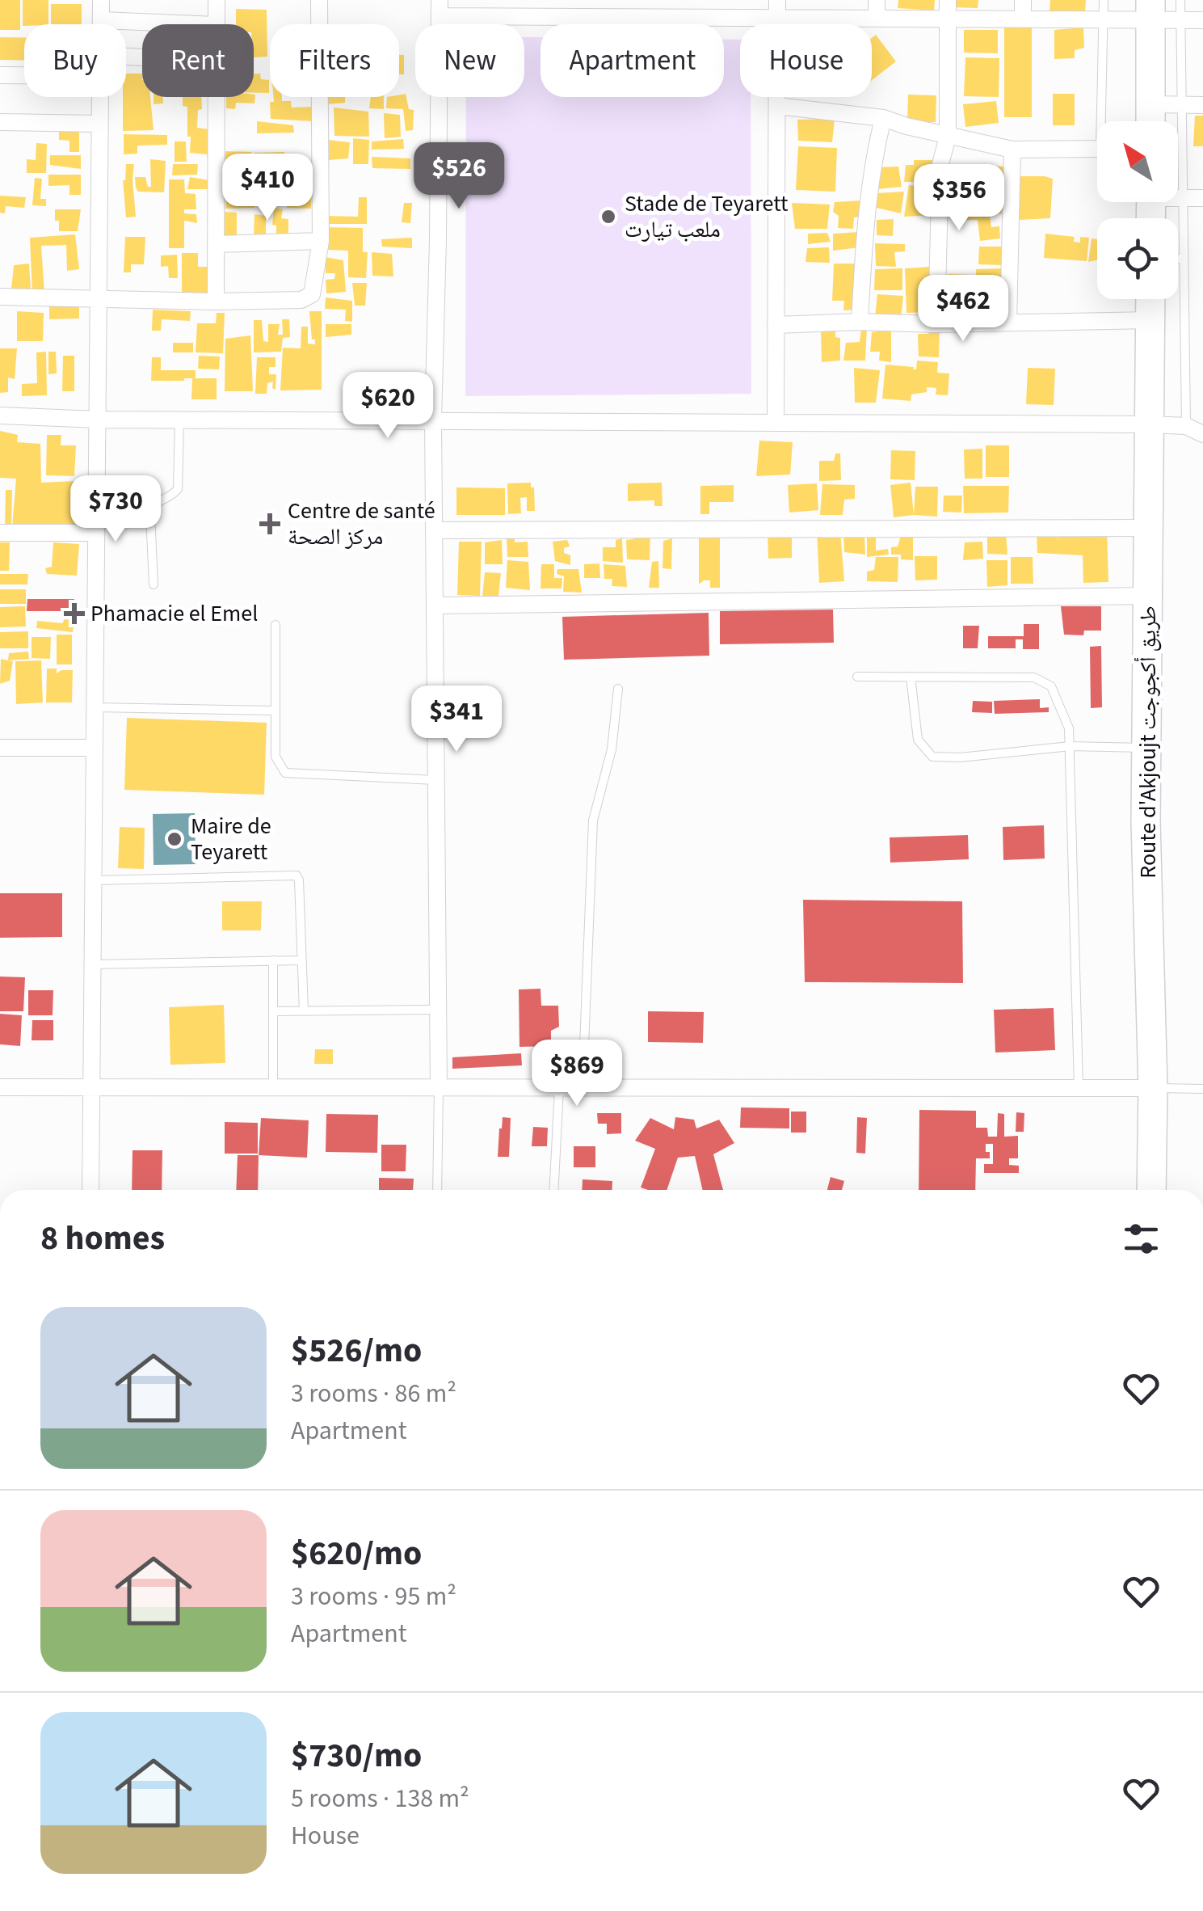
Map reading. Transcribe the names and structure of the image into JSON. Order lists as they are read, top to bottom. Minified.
{"streets":{"highway":["Route d'Akjoujt طريق أكجوجت"]},"places":{"other":["Stade de Teyarett ملعب تيارت","Maire de Teyarett"],"health":["Centre de santé مركز الصحة","Phamacie el Emel"]},"north":"top left","page":{"chip":["Buy","Rent","Filters","New","Apartment","House"],"price":["$526","$410","$356","$462","$620","$730","$341","$869"],"heading":"8 homes","list":[{"name":"$526/mo","note":"3 rooms · 86 m² · Apartment"},{"name":"$620/mo","note":"3 rooms · 95 m² · Apartment"},{"name":"$730/mo","note":"5 rooms · 138 m² · House"}]}}
